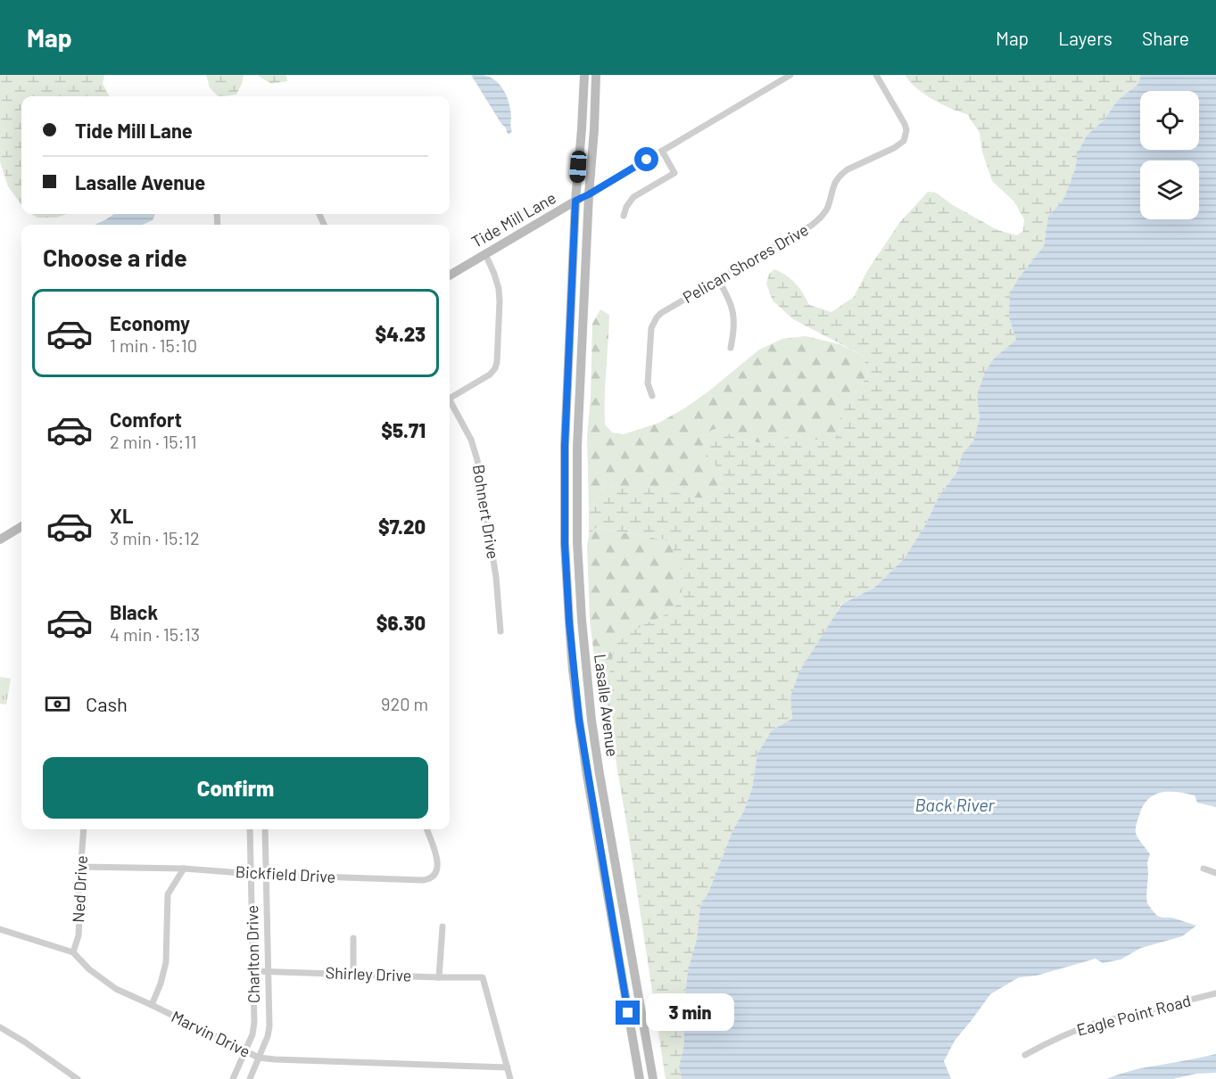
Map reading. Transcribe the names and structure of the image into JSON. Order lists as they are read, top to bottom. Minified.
{"streets":{"main road":["Tide Mill Lane","Lasalle Avenue"],"street":["Pelican Shores Drive","Bohnert Drive","Bickfield Drive","Ned Drive","Charlton Drive","Shirley Drive","Eagle Point Road","Marvin Drive"]},"crossings":[["Tide Mill Lane","Lasalle Avenue"],["Bickfield Drive","Ned Drive"],["Bickfield Drive","Charlton Drive"],["Ned Drive","Marvin Drive"],["Charlton Drive","Shirley Drive"],["Charlton Drive","Marvin Drive"],["Shirley Drive","Marvin Drive"]],"water":["Back River"],"page":{"header":"Map","nav":["Map","Layers","Share"],"banner":["Tide Mill Lane","Lasalle Avenue"],"heading":"Choose a ride","list":[{"name":"Economy","note":"1 min · 15:10","value":"$4.23"},{"name":"Comfort","note":"2 min · 15:11","value":"$5.71"},{"name":"XL","note":"3 min · 15:12","value":"$7.20"},{"name":"Black","note":"4 min · 15:13","value":"$6.30"}],"pay":["Cash","920 m"],"buttons":"Confirm","bubble":"3 min"}}
